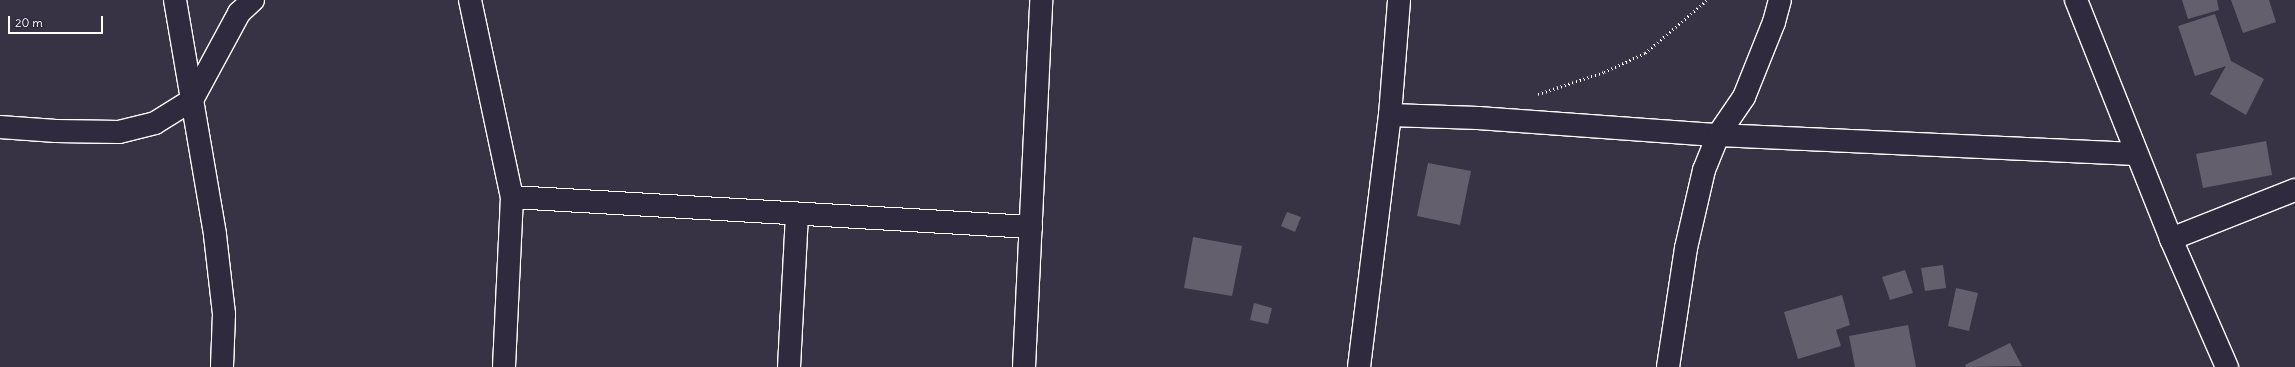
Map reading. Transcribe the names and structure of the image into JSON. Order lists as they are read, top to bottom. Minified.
{"scale_bar":"20 m"}
